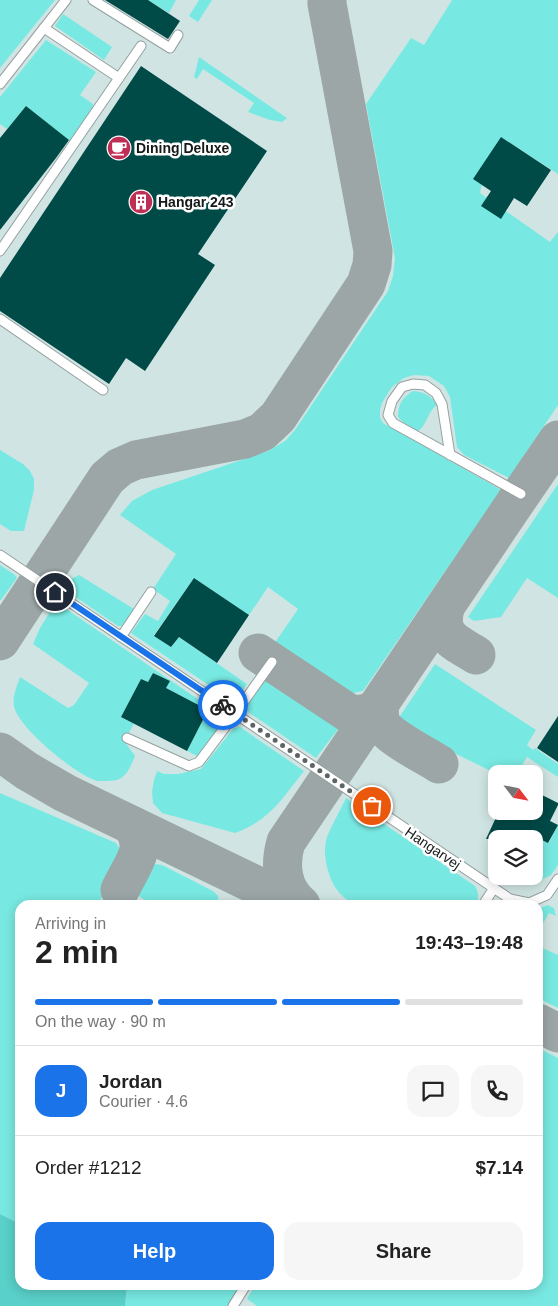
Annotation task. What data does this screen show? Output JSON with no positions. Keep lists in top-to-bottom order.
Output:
{
  "streets": {
    "lane": ["Hangarvej"]
  },
  "places": {
    "cafe": ["Dining Deluxe"],
    "building": ["Hangar 243"]
  },
  "north": "bottom right",
  "page": {
    "heading": ["2 min", "Arriving in", "19:43–19:48"],
    "panel": [
      "Jordan",
      "Courier · 4.6",
      "Order #1212",
      "$7.14"
    ],
    "bar": "On the way · 90 m",
    "round": "J",
    "buttons": ["Help", "Share"]
  }
}
